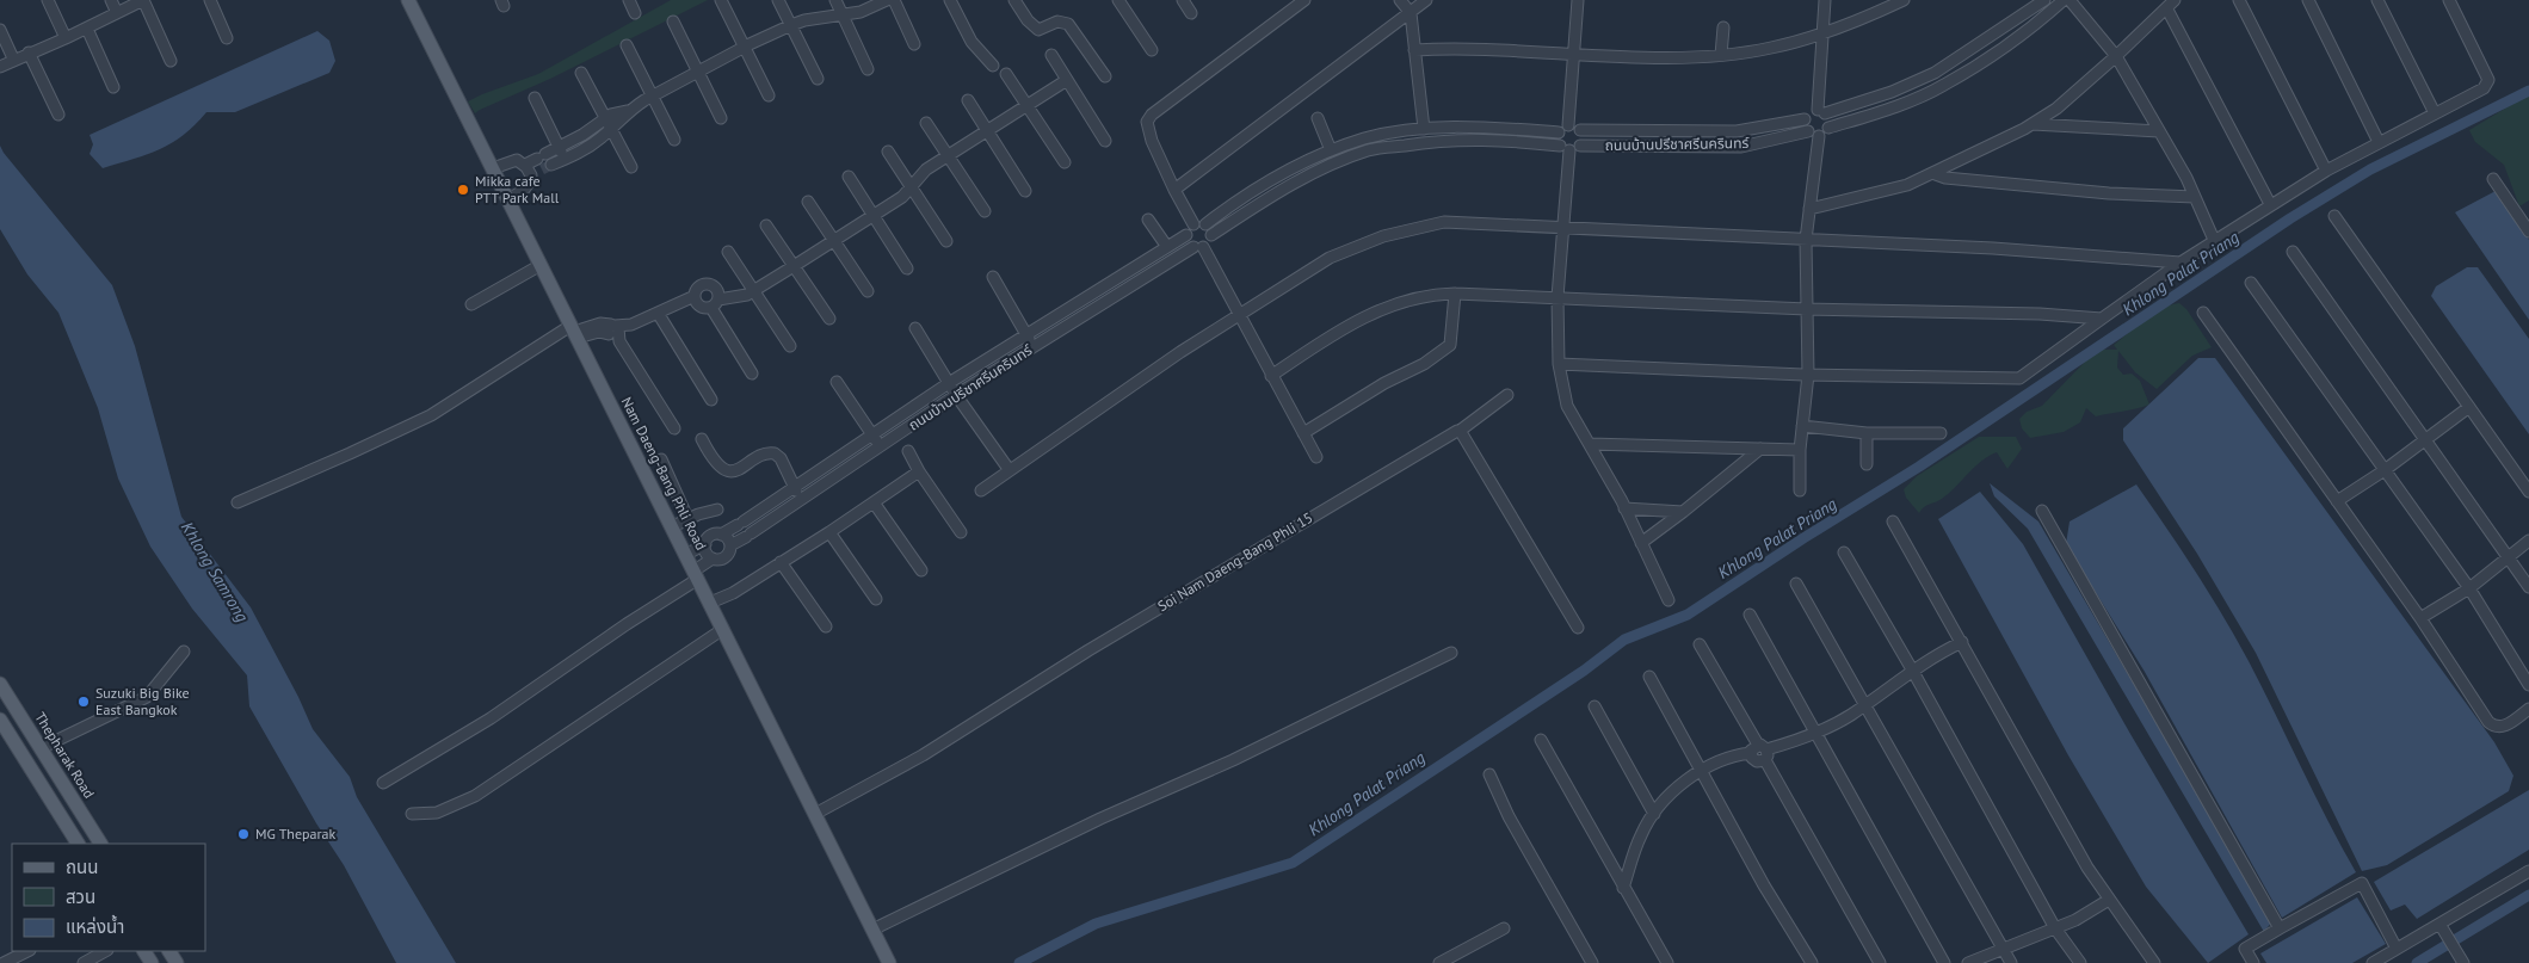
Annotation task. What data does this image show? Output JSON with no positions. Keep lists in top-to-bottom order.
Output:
{
  "streets": {
    "main road": ["Nam Daeng-Bang Phli Road", "Thepharak Road"],
    "street": ["ถนนบ้านปรีชาศรีนครินทร์", "Soi Nam Daeng-Bang Phli 15"]
  },
  "crossings": [
    ["Nam Daeng-Bang Phli Road", "Soi Nam Daeng-Bang Phli 15"]
  ],
  "water": ["Khlong Palat Priang", "Khlong Samrong"],
  "places": ["Mikka cafe PTT Park Mall", "Suzuki Big Bike East Bangkok", "MG Theparak"],
  "legend": ["ถนน", "สวน", "แหล่งน้ำ"]
}
